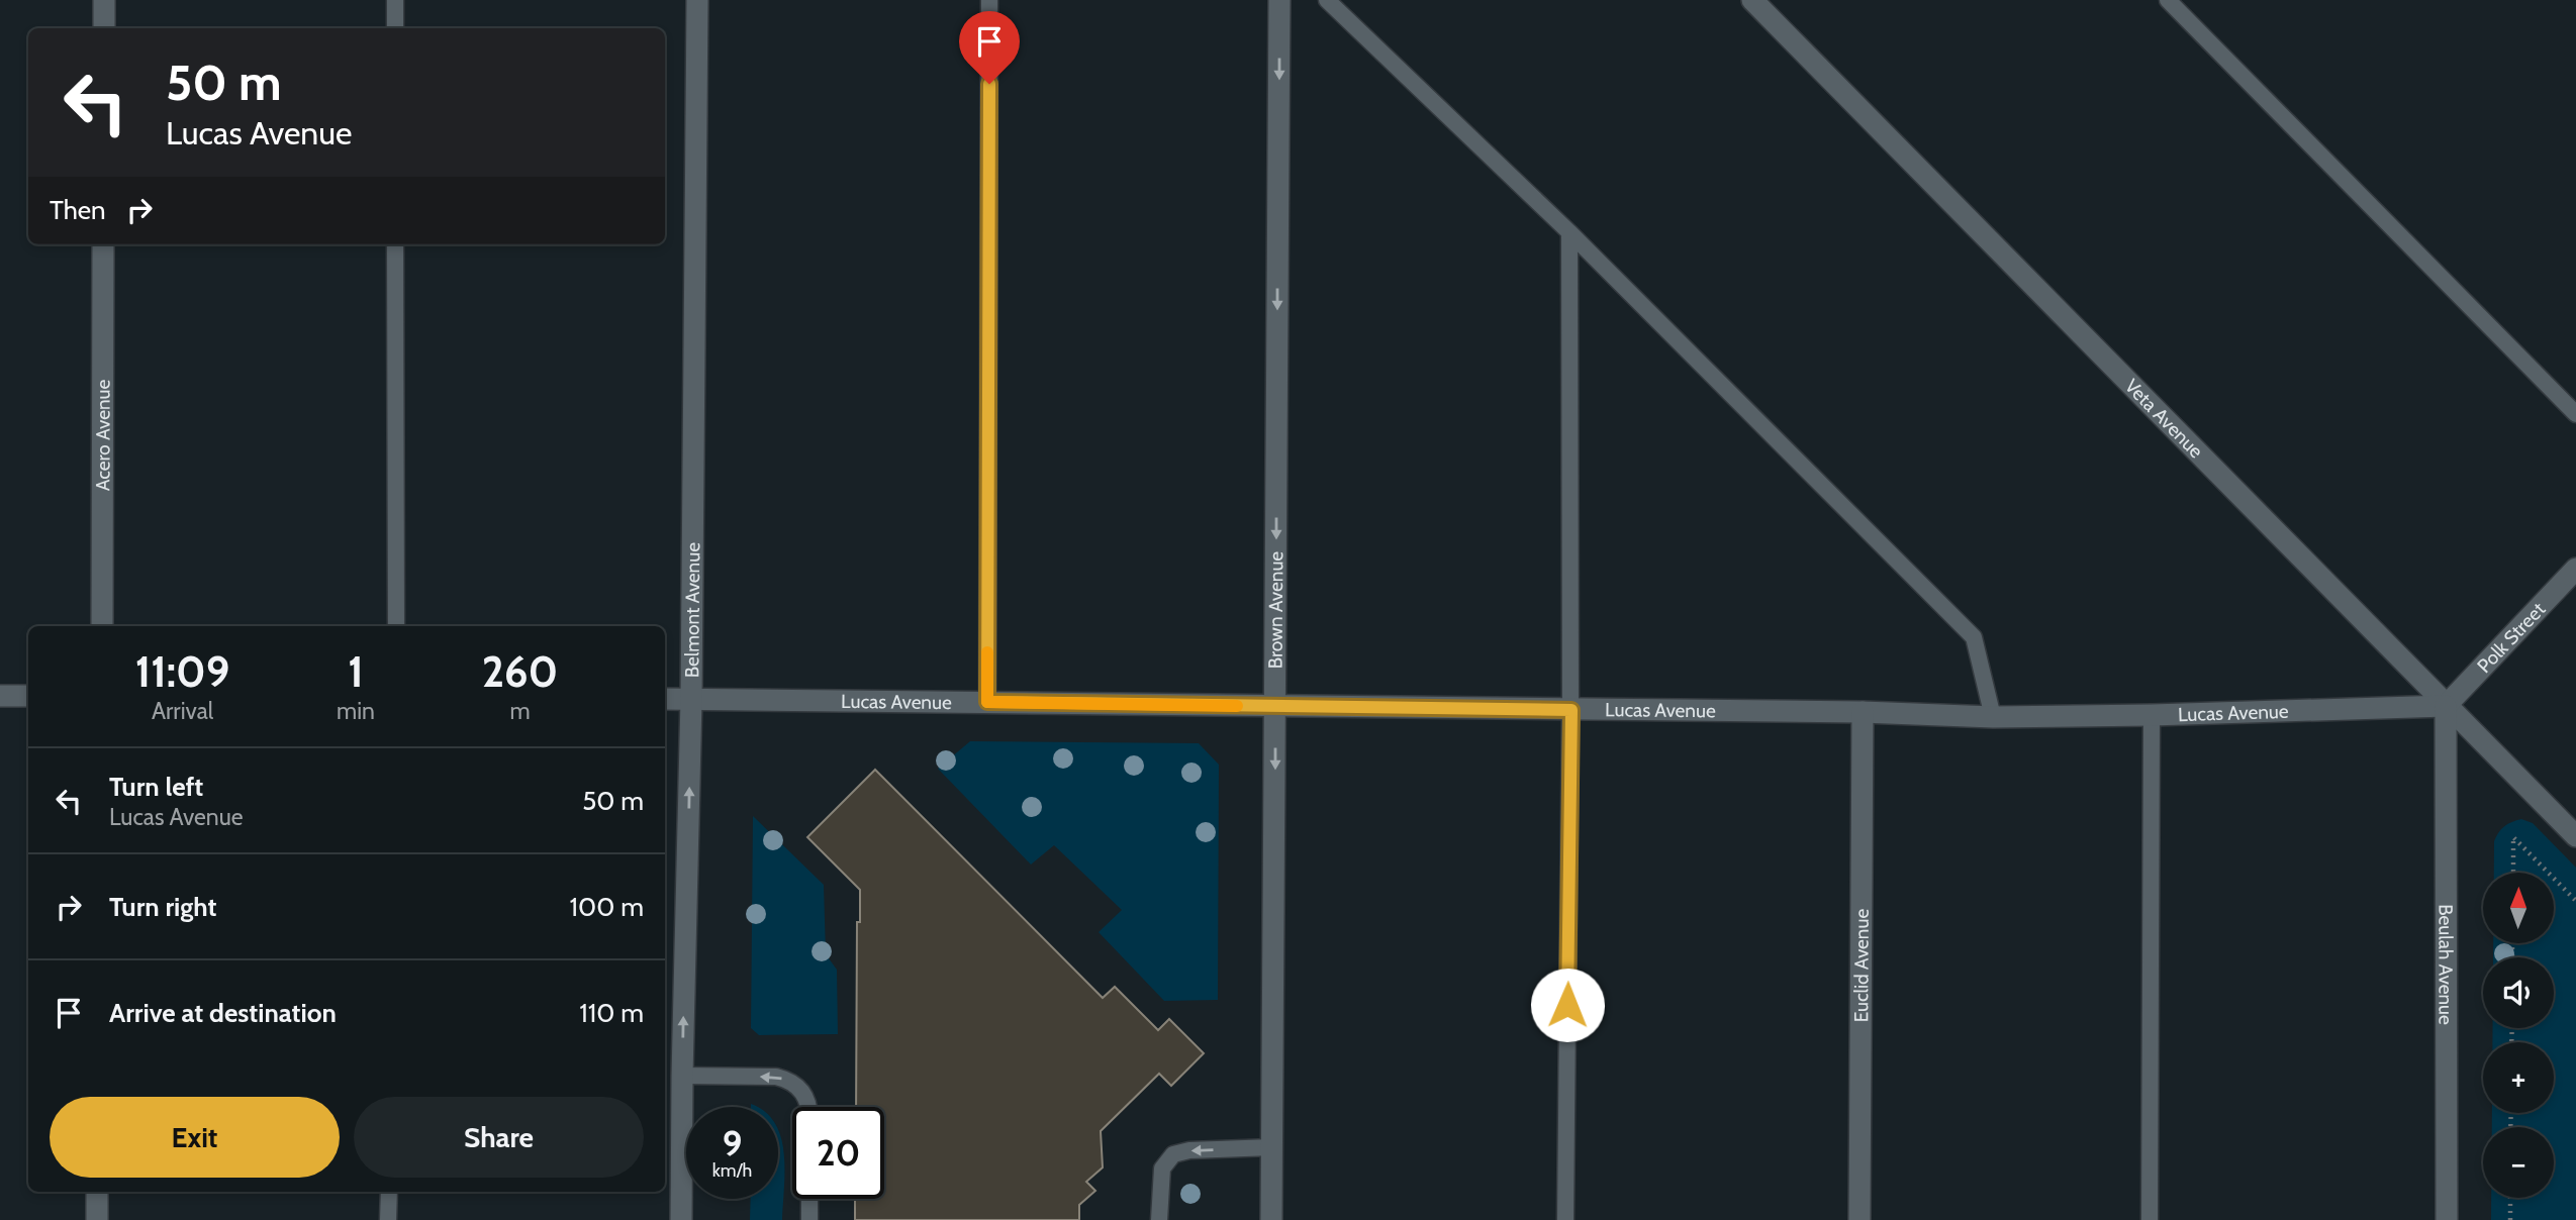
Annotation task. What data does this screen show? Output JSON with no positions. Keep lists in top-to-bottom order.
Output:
{
  "streets": {
    "street": [
      "Veta Avenue",
      "Acero Avenue",
      "Belmont Avenue",
      "Brown Avenue",
      "Polk Street",
      "Lucas Avenue",
      "Beulah Avenue",
      "Euclid Avenue"
    ]
  },
  "crossings": [
    ["Veta Avenue", "Polk Street"],
    ["Veta Avenue", "Lucas Avenue"],
    ["Veta Avenue", "Beulah Avenue"],
    ["Belmont Avenue", "Lucas Avenue"],
    ["Brown Avenue", "Lucas Avenue"],
    ["Polk Street", "Lucas Avenue"],
    ["Polk Street", "Beulah Avenue"],
    ["Lucas Avenue", "Beulah Avenue"],
    ["Lucas Avenue", "Euclid Avenue"]
  ],
  "one_way": ["Brown Avenue"],
  "north": "top",
  "page": {
    "turn": ["50 m", "Lucas Avenue"],
    "then": "Then",
    "eta": [
      "11:09",
      "Arrival",
      "1",
      "min",
      "260",
      "m"
    ],
    "list": [
      {
        "name": "Turn left",
        "note": "Lucas Avenue",
        "value": "50 m"
      },
      {
        "name": "Turn right",
        "value": "100 m"
      },
      {
        "name": "Arrive at destination",
        "value": "110 m"
      }
    ],
    "map_buttons": ["+", "−"],
    "buttons": ["Exit", "Share"],
    "speed": "9 km/h",
    "limit": "20"
  }
}
